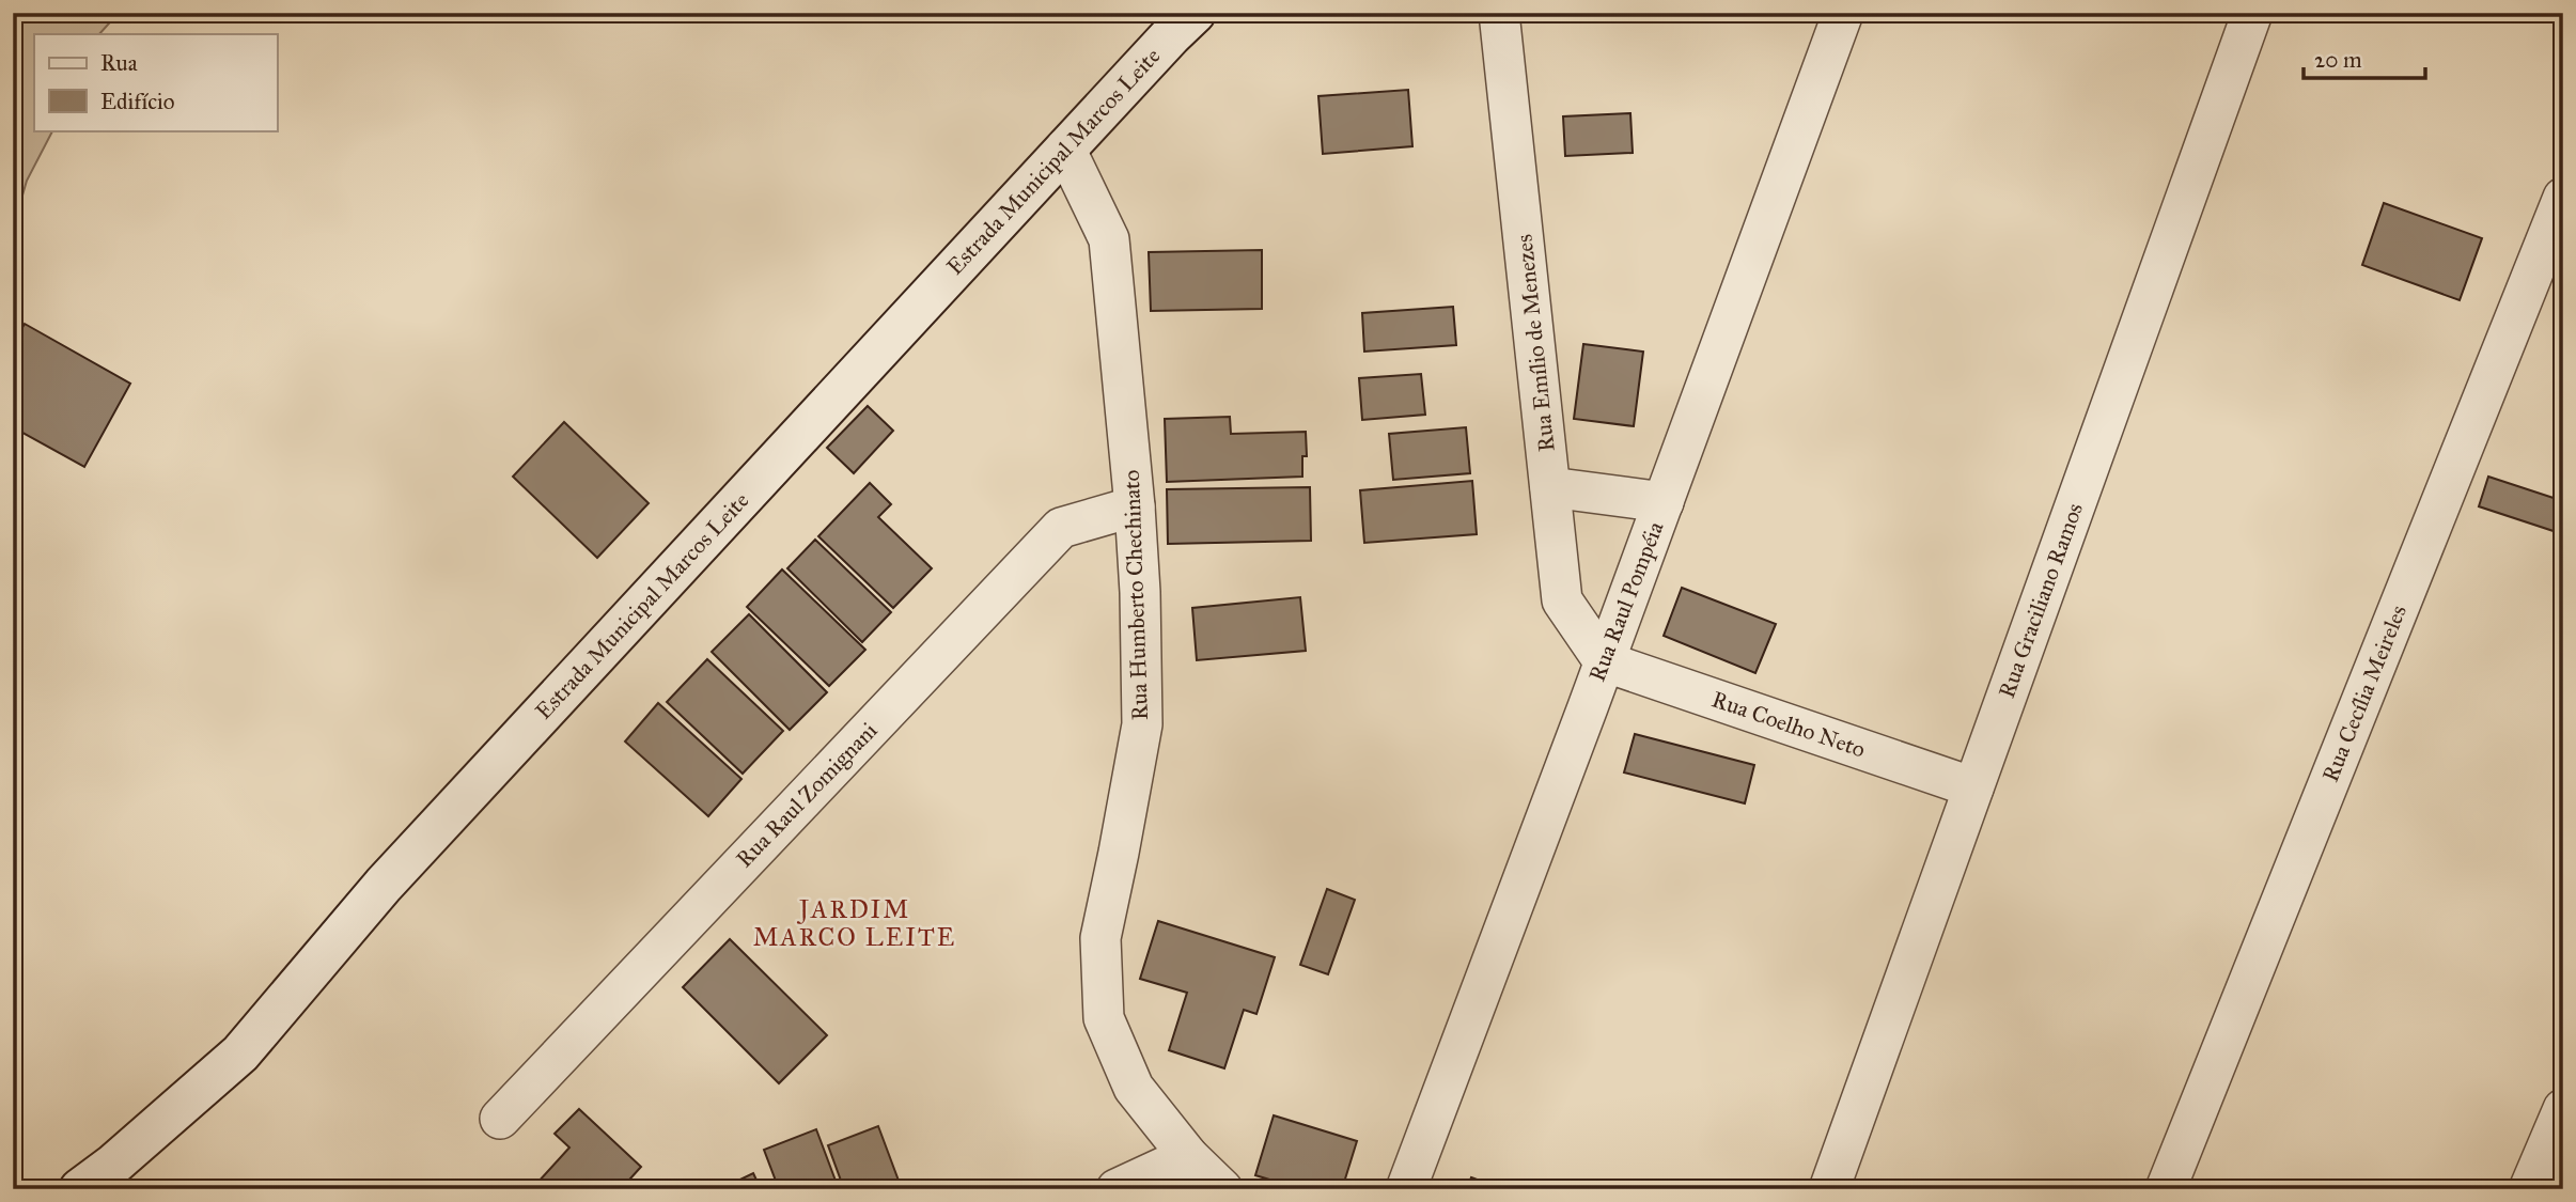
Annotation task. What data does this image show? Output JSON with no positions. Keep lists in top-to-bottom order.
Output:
{
  "streets": {
    "street": [
      "Estrada Municipal Marcos Leite",
      "Rua Emílio de Menezes",
      "Rua Humberto Chechinato",
      "Rua Graciliano Ramos",
      "Rua Raul Pompéia",
      "Rua Cecília Meireles",
      "Rua Coelho Neto",
      "Rua Raul Zomignani"
    ]
  },
  "crossings": [
    ["Estrada Municipal Marcos Leite", "Rua Humberto Chechinato"],
    ["Rua Emílio de Menezes", "Rua Raul Pompéia"],
    ["Rua Emílio de Menezes", "Rua Coelho Neto"],
    ["Rua Humberto Chechinato", "Rua Raul Zomignani"],
    ["Rua Graciliano Ramos", "Rua Coelho Neto"],
    ["Rua Raul Pompéia", "Rua Coelho Neto"]
  ],
  "districts": ["JARDIM MARCO LEITE"],
  "legend": ["Rua", "Edifício"],
  "scale_bar": "20 m"
}
